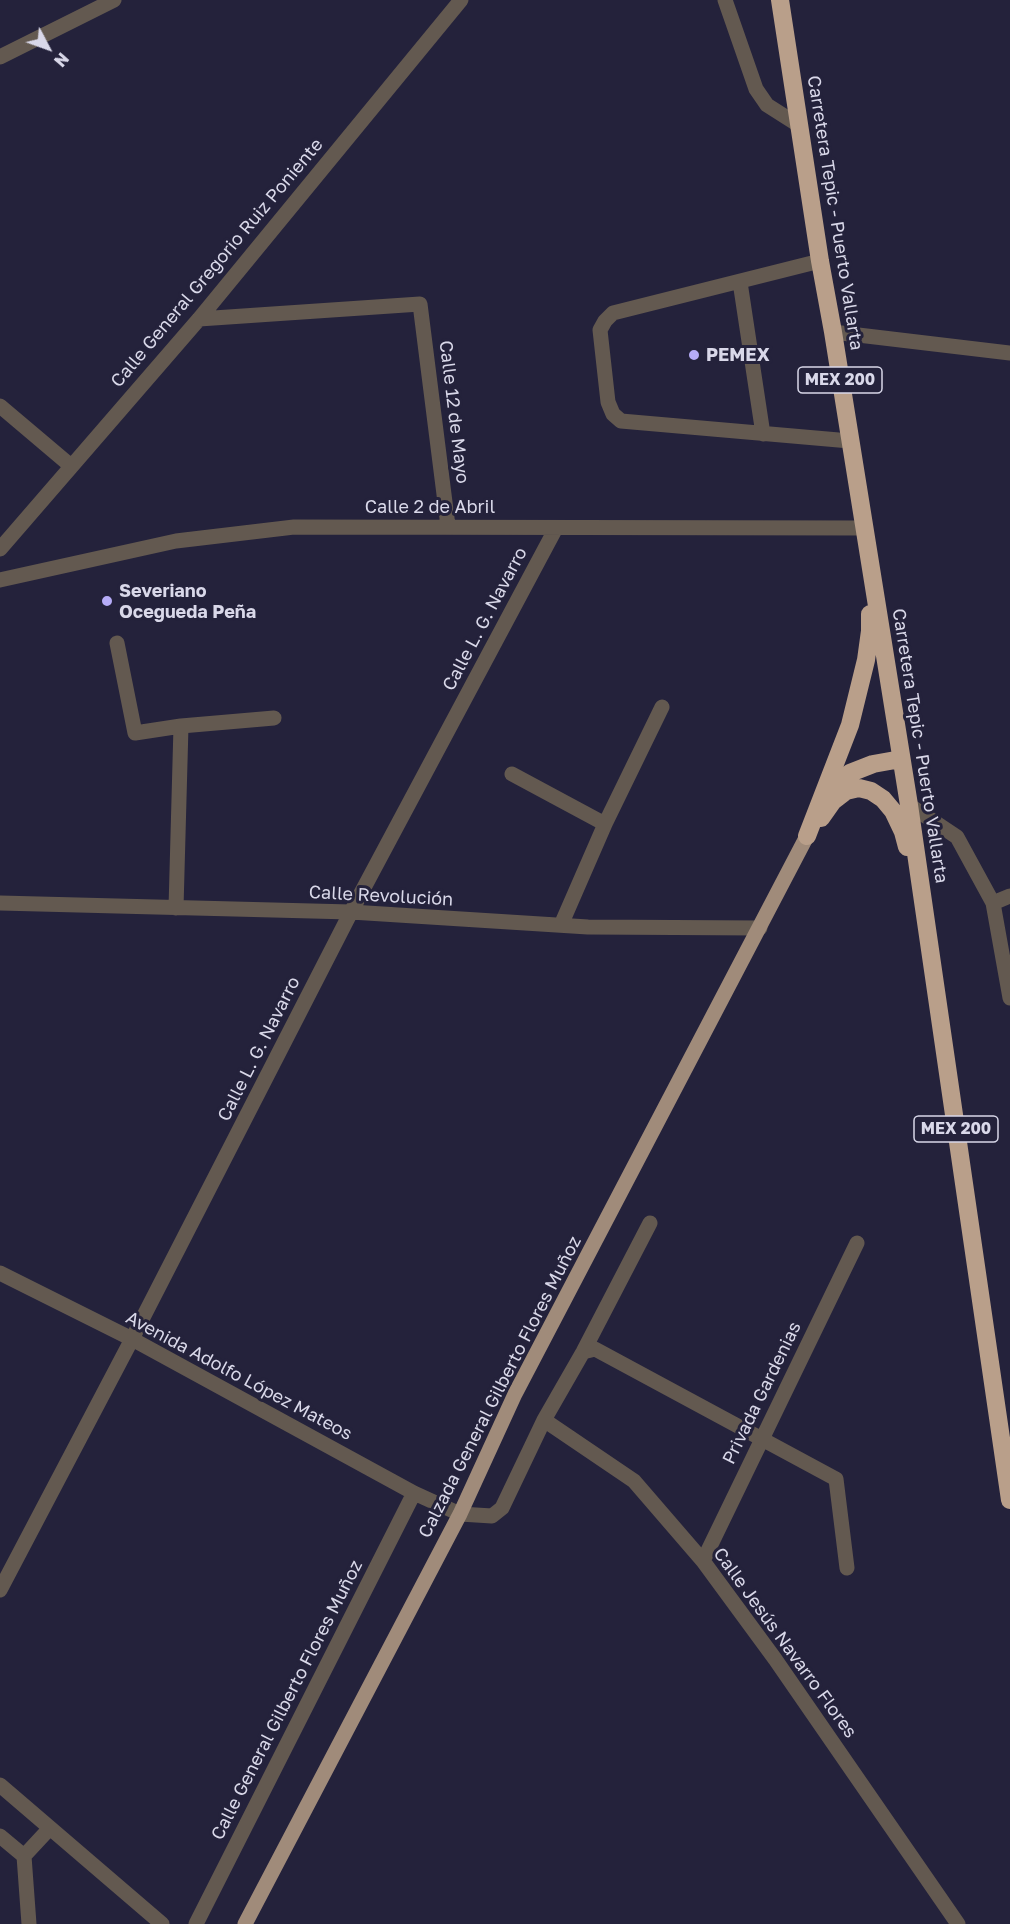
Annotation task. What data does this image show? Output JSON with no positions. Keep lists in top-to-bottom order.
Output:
{
  "streets": {
    "highway": ["Carretera Tepic - Puerto Vallarta", "MEX 200"],
    "main road": ["Calzada General Gilberto Flores Muñoz"],
    "street": [
      "Calle General Gregorio Ruiz Poniente",
      "Calle 12 de Mayo",
      "Calle 2 de Abril",
      "Calle L. G. Navarro",
      "Calle Revolución",
      "Avenida Adolfo López Mateos",
      "Privada Gardenias",
      "Calle Jesús Navarro Flores",
      "Calle General Gilberto Flores Muñoz"
    ]
  },
  "crossings": [
    ["Carretera Tepic - Puerto Vallarta", "Calle 2 de Abril"],
    ["Calle General Gregorio Ruiz Poniente", "Calle 12 de Mayo"],
    ["Calle 12 de Mayo", "Calle 2 de Abril"],
    ["Calle 2 de Abril", "Calle L. G. Navarro"],
    ["Calle L. G. Navarro", "Calle Revolución"],
    ["Calle L. G. Navarro", "Avenida Adolfo López Mateos"],
    ["Calle Revolución", "Calzada General Gilberto Flores Muñoz"],
    ["Avenida Adolfo López Mateos", "Calzada General Gilberto Flores Muñoz"],
    ["Avenida Adolfo López Mateos", "Calle General Gilberto Flores Muñoz"],
    ["Privada Gardenias", "Calle Jesús Navarro Flores"]
  ],
  "places": ["PEMEX", "Severiano Ocegueda Peña"],
  "north": "bottom right"
}
